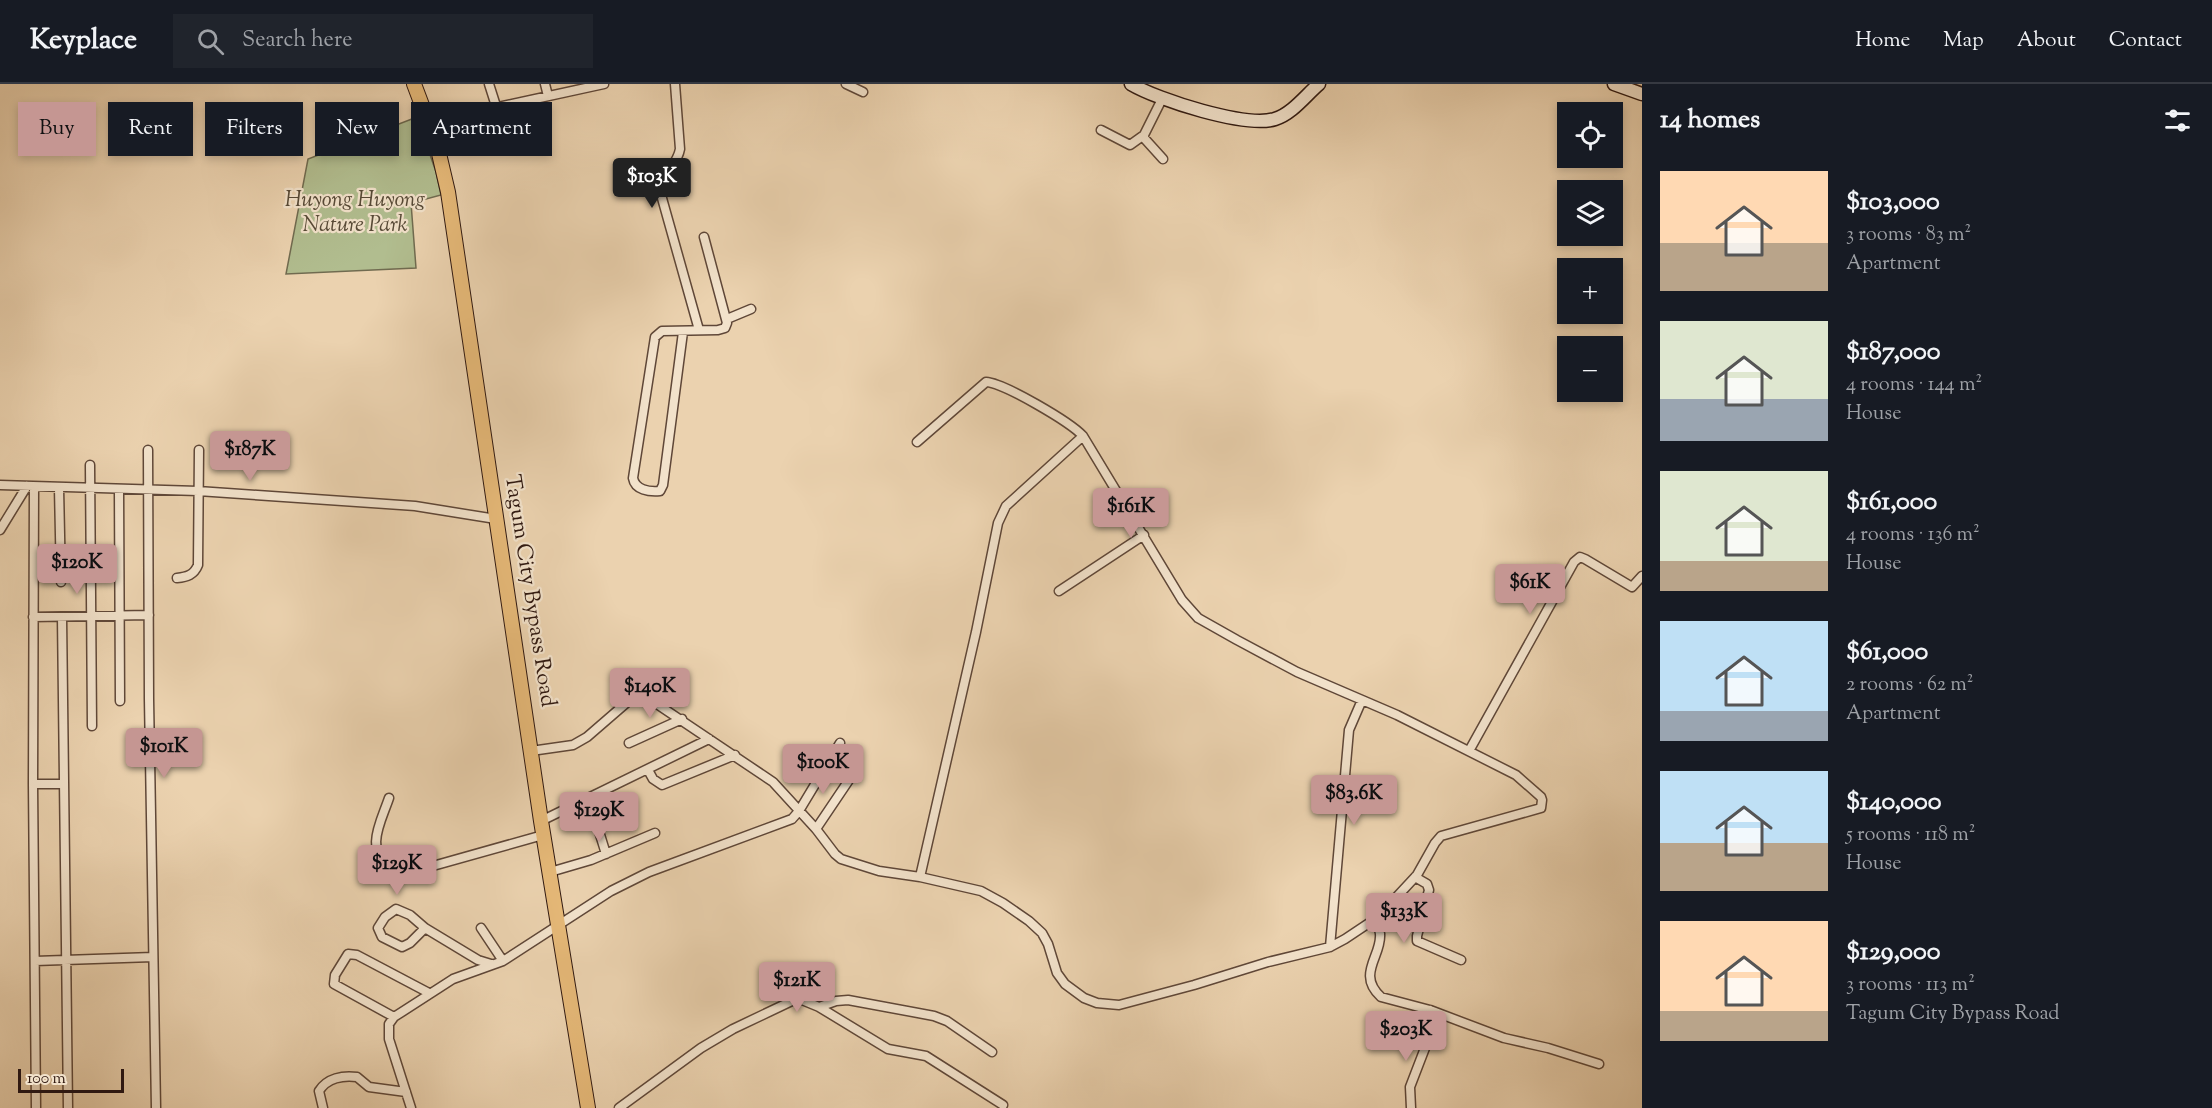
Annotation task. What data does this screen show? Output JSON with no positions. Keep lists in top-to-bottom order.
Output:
{
  "streets": {
    "main road": ["Tagum City Bypass Road"]
  },
  "parks": ["Huyong Huyong Nature Park"],
  "scale_bar": "100 m",
  "page": {
    "header": "Keyplace",
    "search": "Search here",
    "nav": [
      "Home",
      "Map",
      "About",
      "Contact"
    ],
    "heading": "14 homes",
    "map_buttons": ["+", "−"],
    "chip": [
      "Buy",
      "Rent",
      "Filters",
      "New",
      "Apartment"
    ],
    "list": [
      {
        "name": "$103,000",
        "note": "3 rooms · 83 m² · Apartment"
      },
      {
        "name": "$187,000",
        "note": "4 rooms · 144 m² · House"
      },
      {
        "name": "$161,000",
        "note": "4 rooms · 136 m² · House"
      },
      {
        "name": "$61,000",
        "note": "2 rooms · 62 m² · Apartment"
      },
      {
        "name": "$140,000",
        "note": "5 rooms · 118 m² · House"
      },
      {
        "name": "$129,000",
        "note": "3 rooms · 113 m² · Tagum City Bypass Road"
      }
    ],
    "price": [
      "$103K",
      "$187K",
      "$161K",
      "$120K",
      "$61K",
      "$140K",
      "$101K",
      "$100K",
      "$83.6K",
      "$129K",
      "$129K",
      "$133K",
      "$121K",
      "$203K"
    ],
    "scale": "100 m"
  }
}
